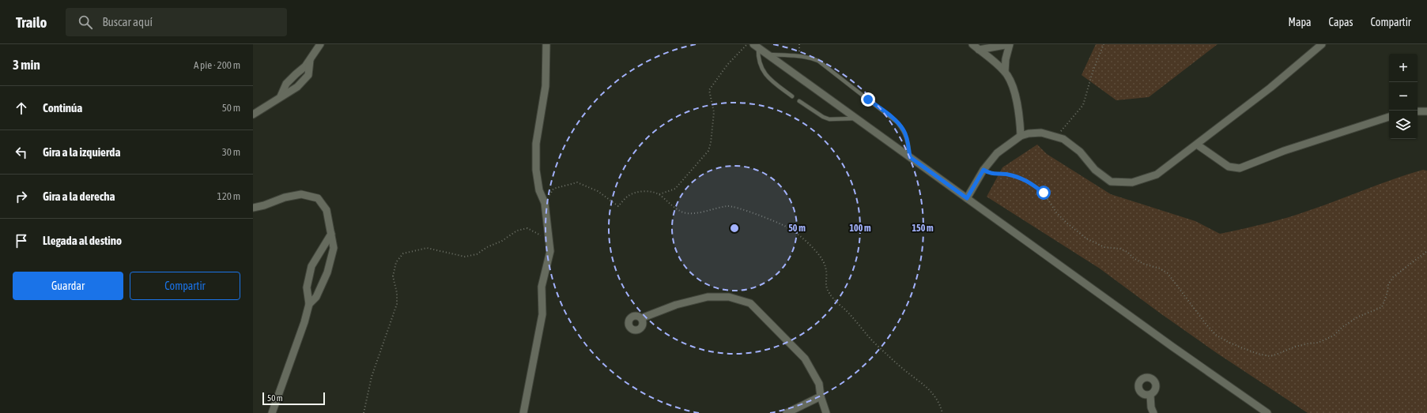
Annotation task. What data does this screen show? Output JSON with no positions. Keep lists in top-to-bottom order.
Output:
{
  "scale_bar": "50 m",
  "page": {
    "header": "Trailo",
    "search": "Buscar aquí",
    "nav": ["Mapa", "Capas", "Compartir"],
    "heading": ["3 min", "A pie · 200 m"],
    "map_buttons": ["+", "−"],
    "list": [
      ["Continúa", "50 m"],
      ["Gira a la izquierda", "30 m"],
      ["Gira a la derecha", "120 m"],
      "Llegada al destino"
    ],
    "buttons": ["Guardar", "Compartir"],
    "scale": "50 m"
  },
  "rings": ["50 m", "100 m", "150 m"]
}
